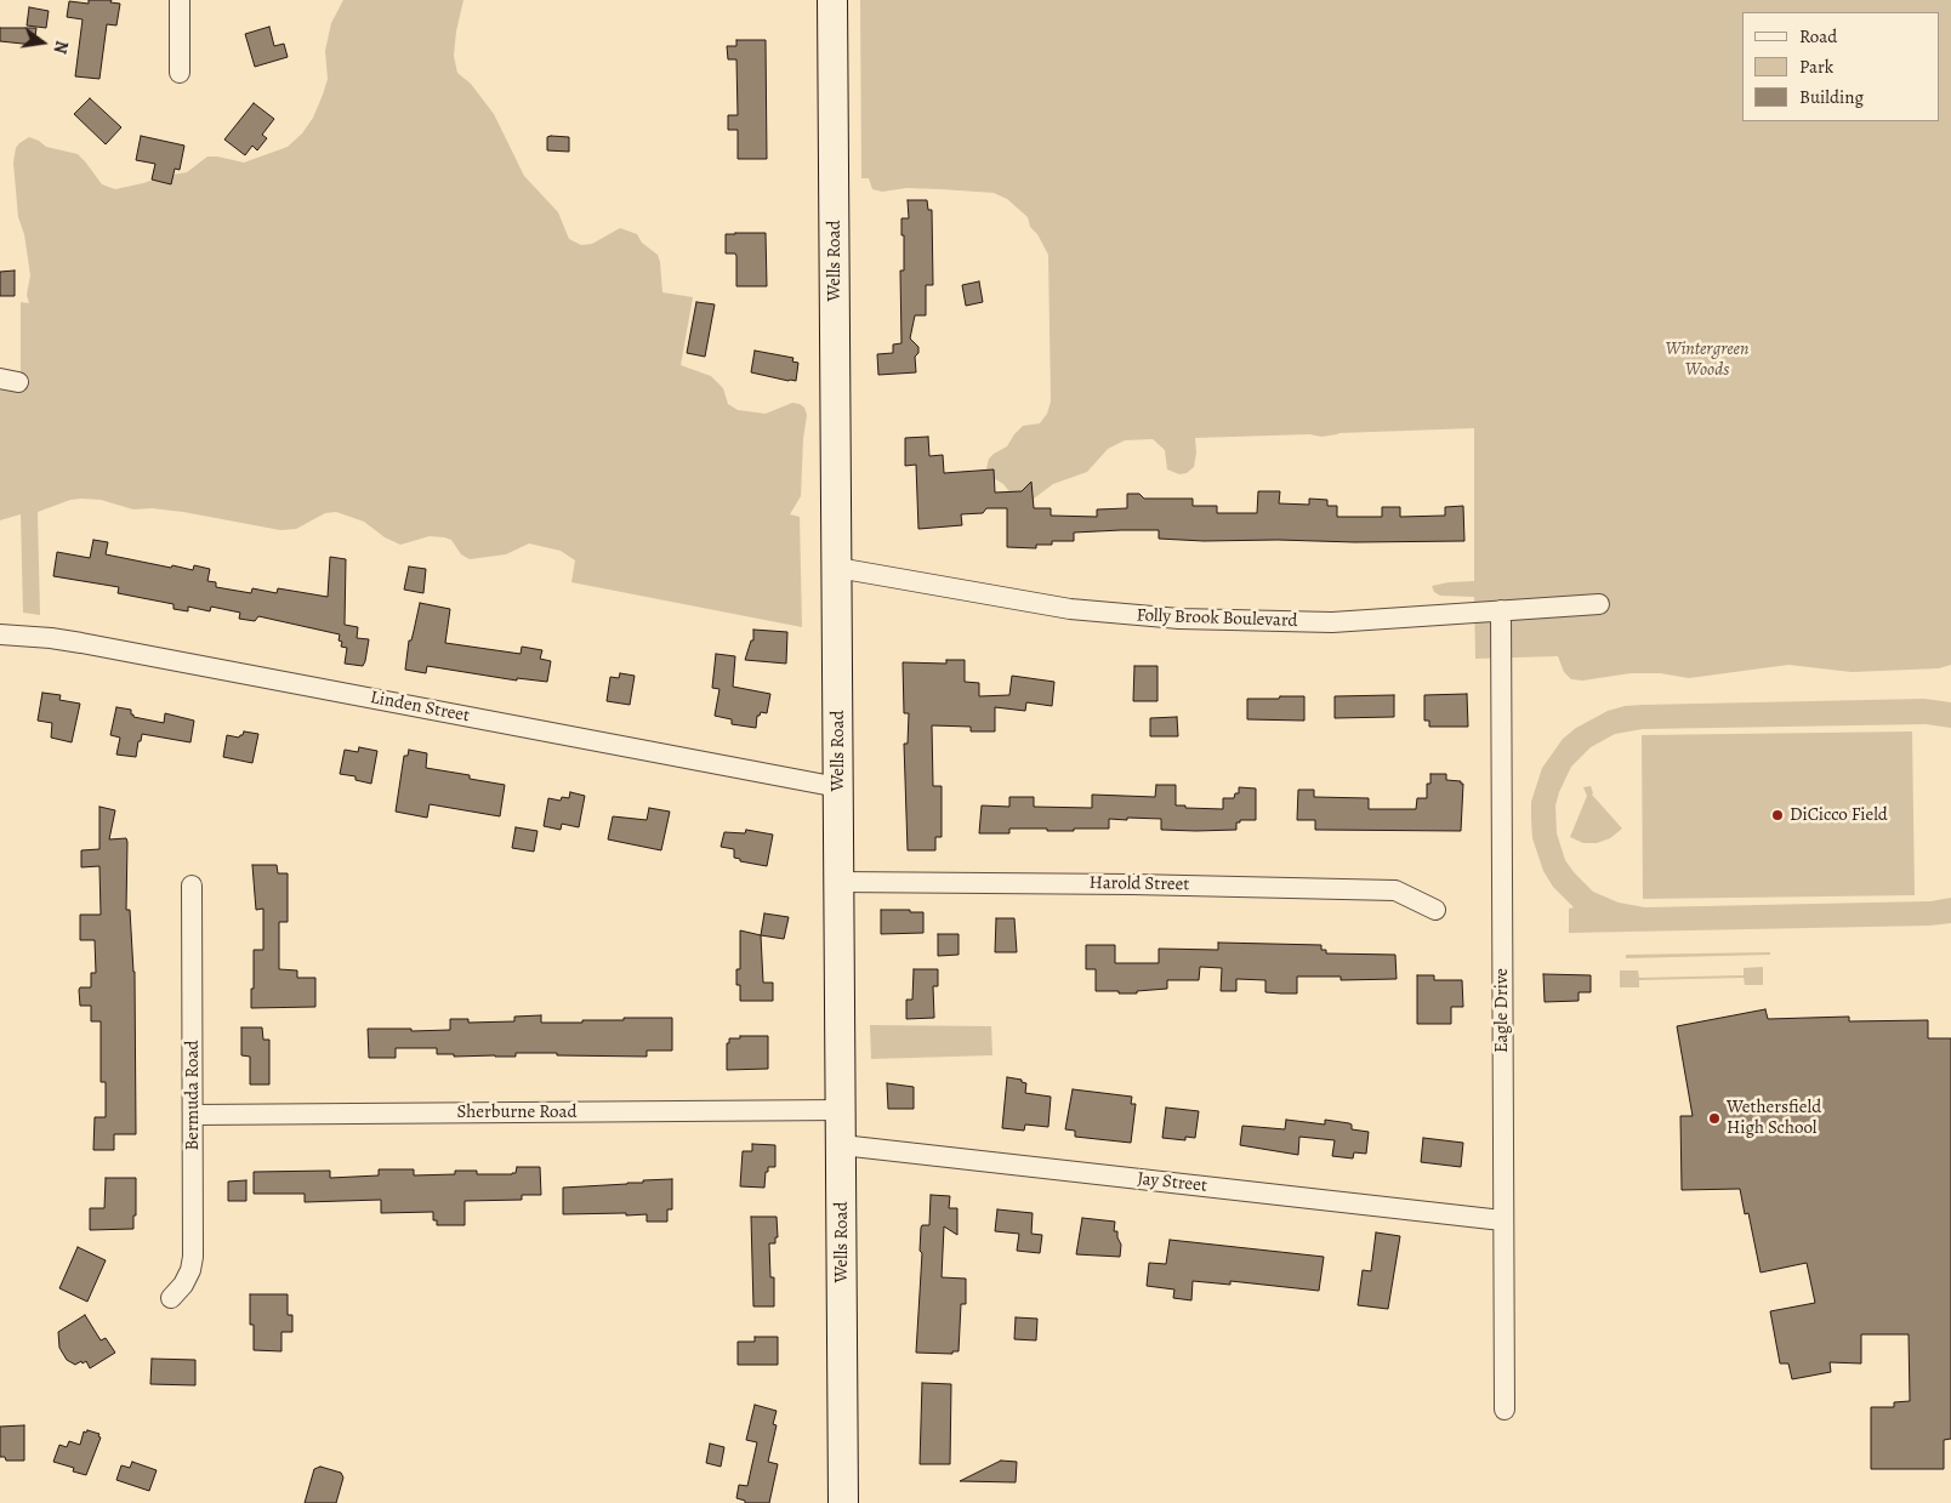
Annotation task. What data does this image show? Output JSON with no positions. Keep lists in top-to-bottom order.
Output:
{
  "streets": {
    "main road": ["Wells Road"],
    "street": [
      "Folly Brook Boulevard",
      "Linden Street",
      "Harold Street",
      "Eagle Drive",
      "Bermuda Road",
      "Sherburne Road",
      "Jay Street"
    ]
  },
  "crossings": [
    ["Wells Road", "Folly Brook Boulevard"],
    ["Wells Road", "Linden Street"],
    ["Wells Road", "Harold Street"],
    ["Wells Road", "Sherburne Road"],
    ["Wells Road", "Jay Street"],
    ["Folly Brook Boulevard", "Eagle Drive"],
    ["Eagle Drive", "Jay Street"],
    ["Bermuda Road", "Sherburne Road"]
  ],
  "parks": ["Wintergreen Woods"],
  "places": ["DiCicco Field", "Wethersfield High School"],
  "legend": ["Road", "Park", "Building"],
  "north": "right"
}
